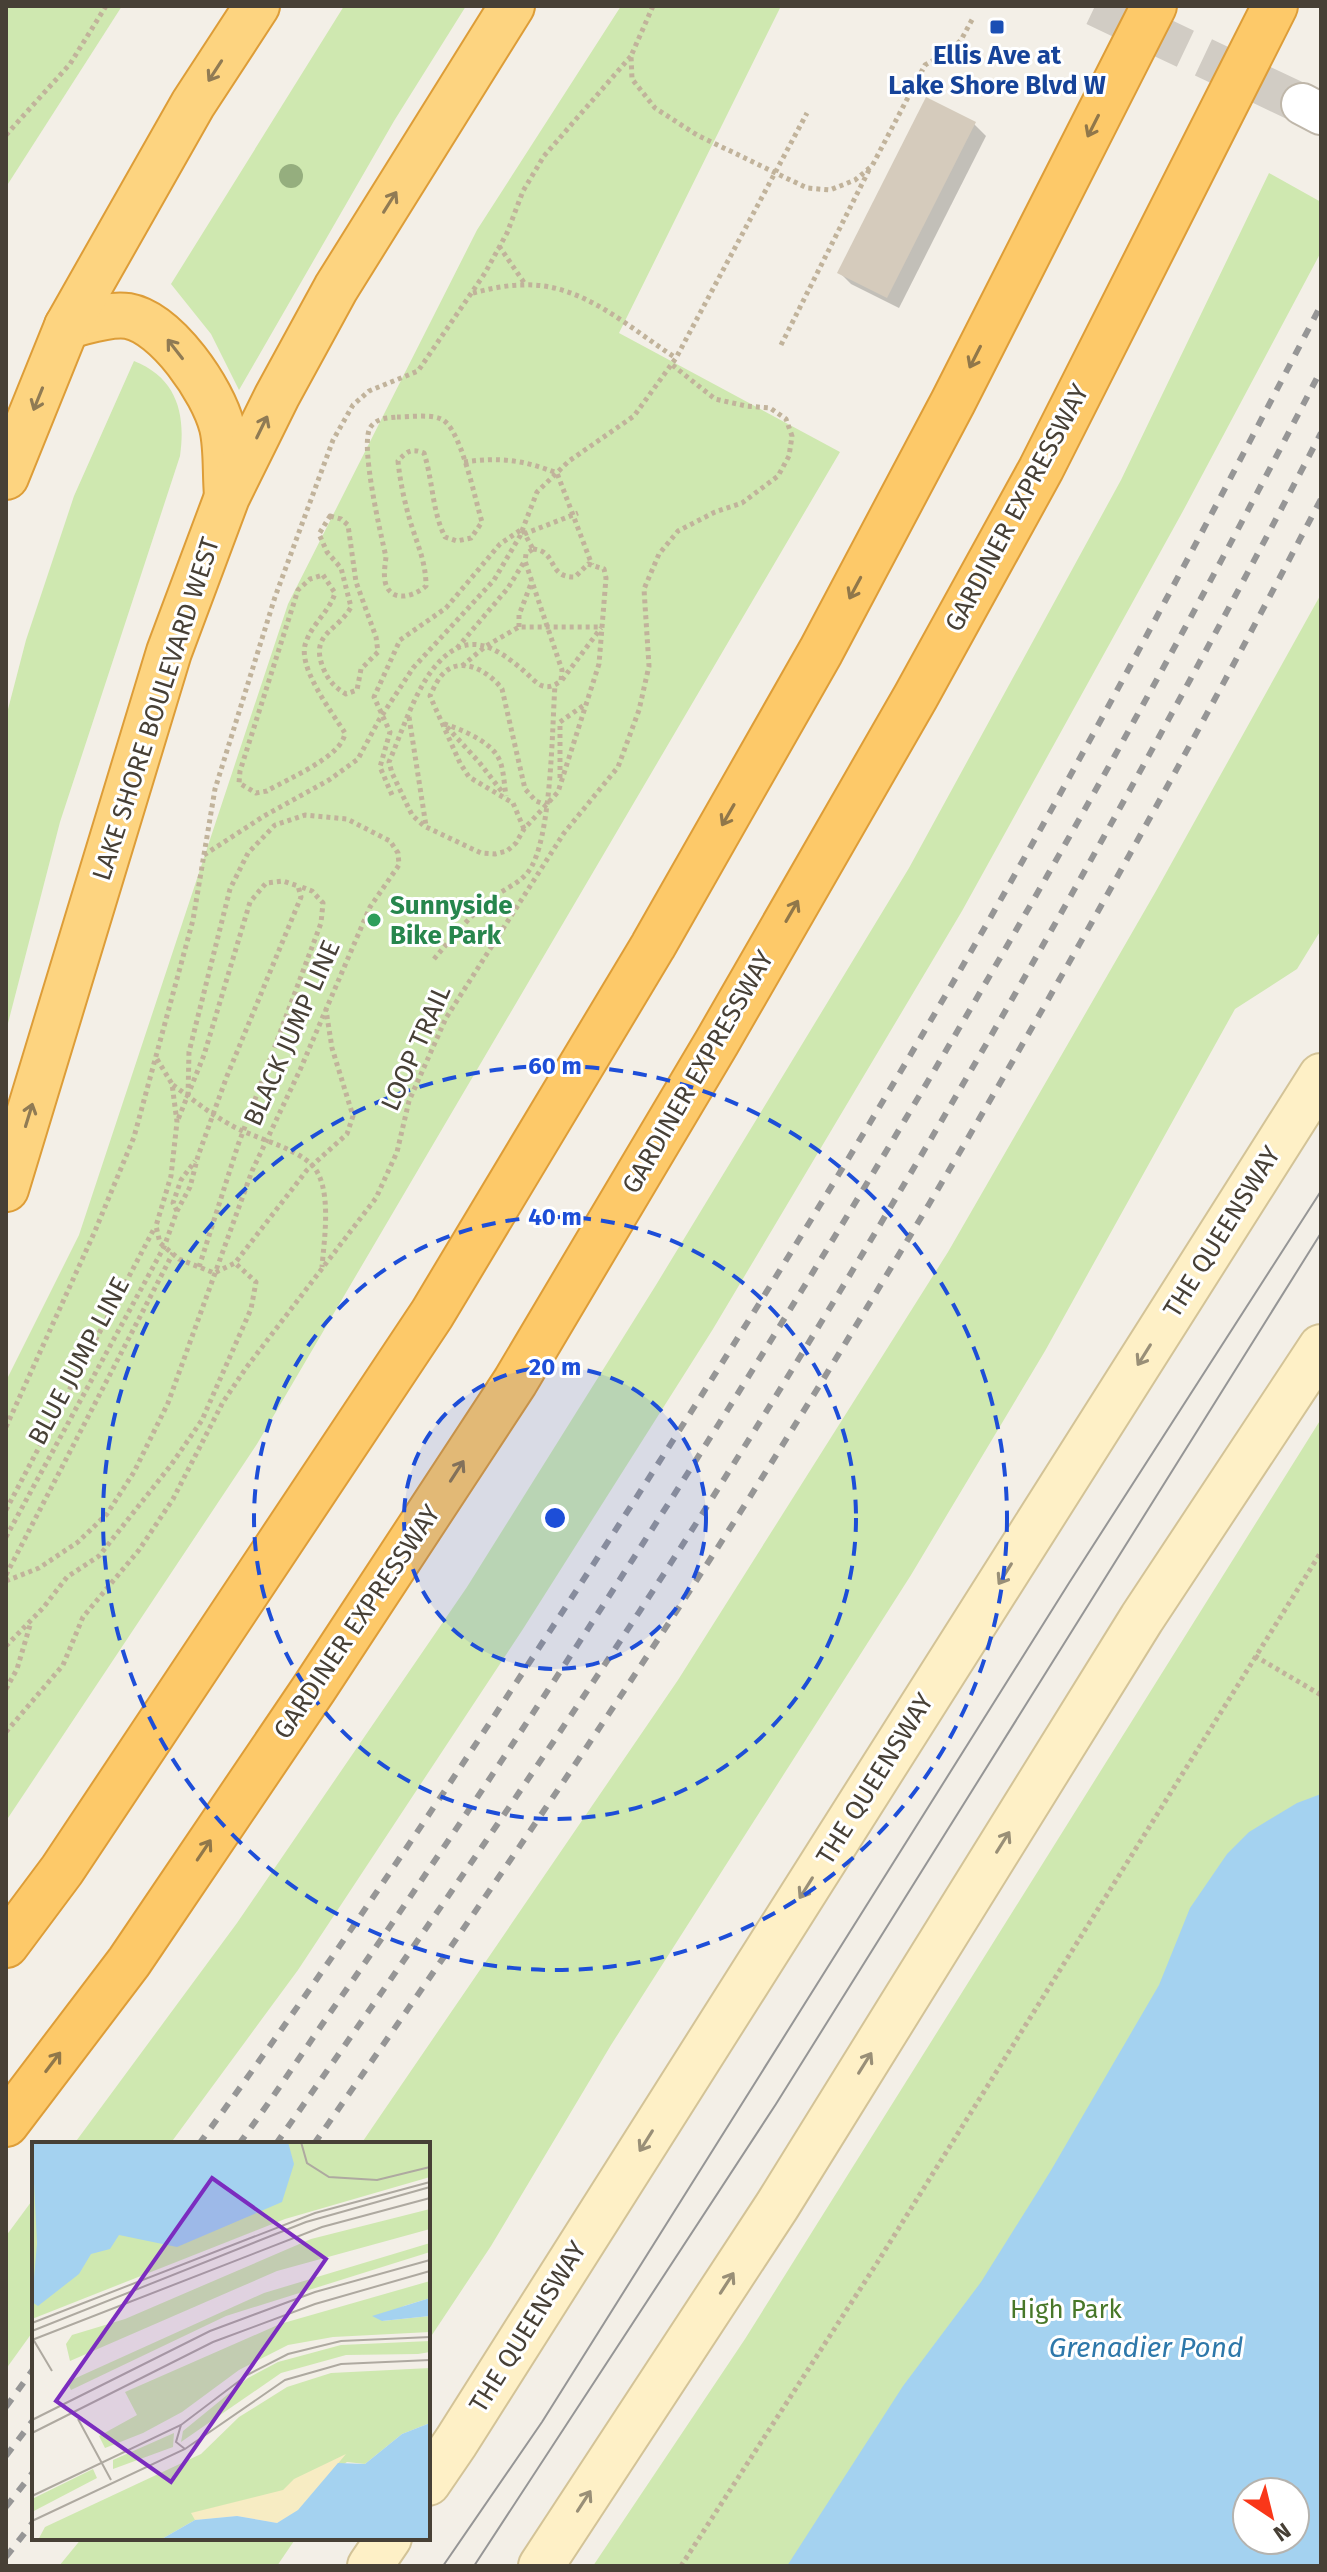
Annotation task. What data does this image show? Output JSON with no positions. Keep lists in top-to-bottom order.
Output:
{
  "streets": {
    "highway": ["GARDINER EXPRESSWAY", "LAKE SHORE BOULEVARD WEST"],
    "main road": ["THE QUEENSWAY"],
    "path": ["BLACK JUMP LINE", "LOOP TRAIL", "BLUE JUMP LINE"]
  },
  "water": ["Grenadier Pond"],
  "parks": ["High Park"],
  "places": {
    "transit": ["Ellis Ave at Lake Shore Blvd W"],
    "other": ["Sunnyside Bike Park"]
  },
  "north": "bottom right",
  "rings": ["60 m", "40 m", "20 m"]
}
